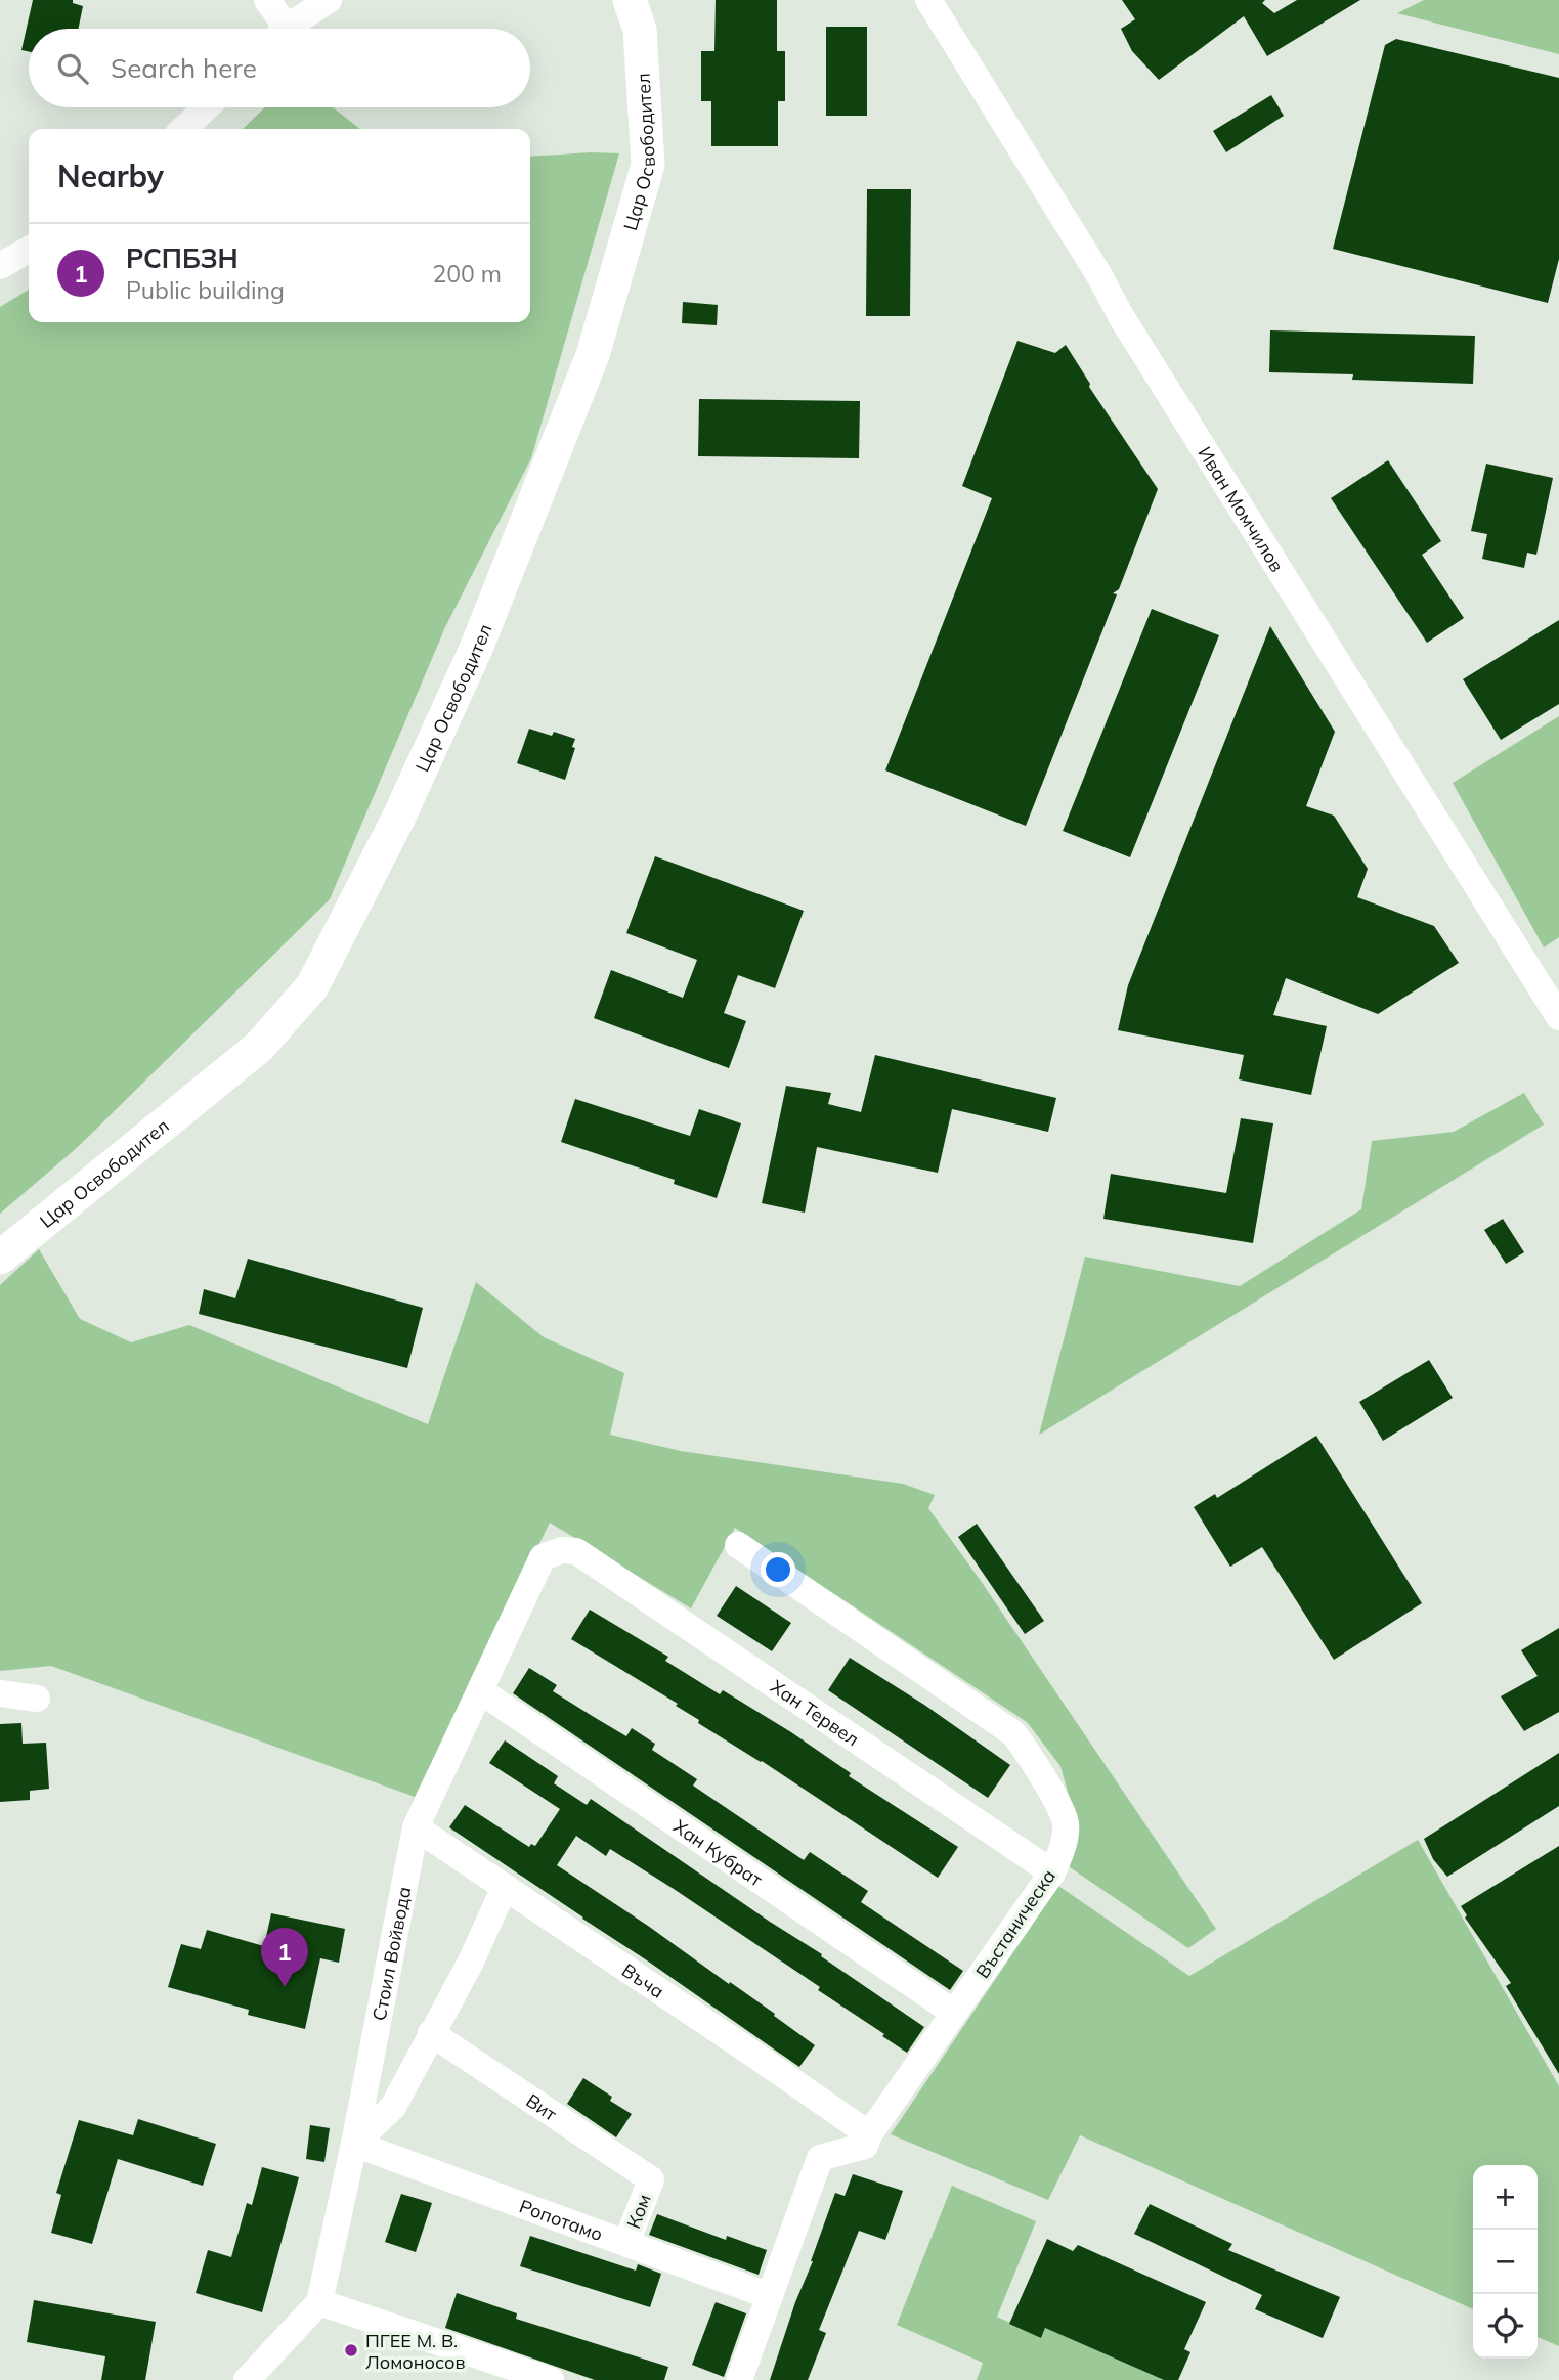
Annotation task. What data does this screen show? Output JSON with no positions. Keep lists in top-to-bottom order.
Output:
{
  "streets": {
    "main road": ["Цар Освободител"],
    "street": [
      "Иван Момчилов",
      "Хан Тервел",
      "Хан Кубрат",
      "Въстаническа",
      "Стоил Войвода",
      "Въча",
      "Вит",
      "Ком",
      "Ропотамо"
    ]
  },
  "crossings": [
    ["Хан Тервел", "Въстаническа"],
    ["Хан Тервел", "Стоил Войвода"],
    ["Хан Кубрат", "Въстаническа"],
    ["Хан Кубрат", "Стоил Войвода"],
    ["Въстаническа", "Въча"],
    ["Въстаническа", "Ропотамо"],
    ["Стоил Войвода", "Въча"],
    ["Стоил Войвода", "Ропотамо"],
    ["Вит", "Ком"],
    ["Ком", "Ропотамо"]
  ],
  "places": ["ПГЕЕ М. В. Ломоносов"],
  "page": {
    "search": "Search here",
    "heading": "Nearby",
    "list": [
      {
        "mark": "1",
        "name": "РСПБЗН",
        "note": "Public building",
        "value": "200 m"
      }
    ],
    "pins": "1",
    "map_buttons": ["+", "−"]
  }
}
